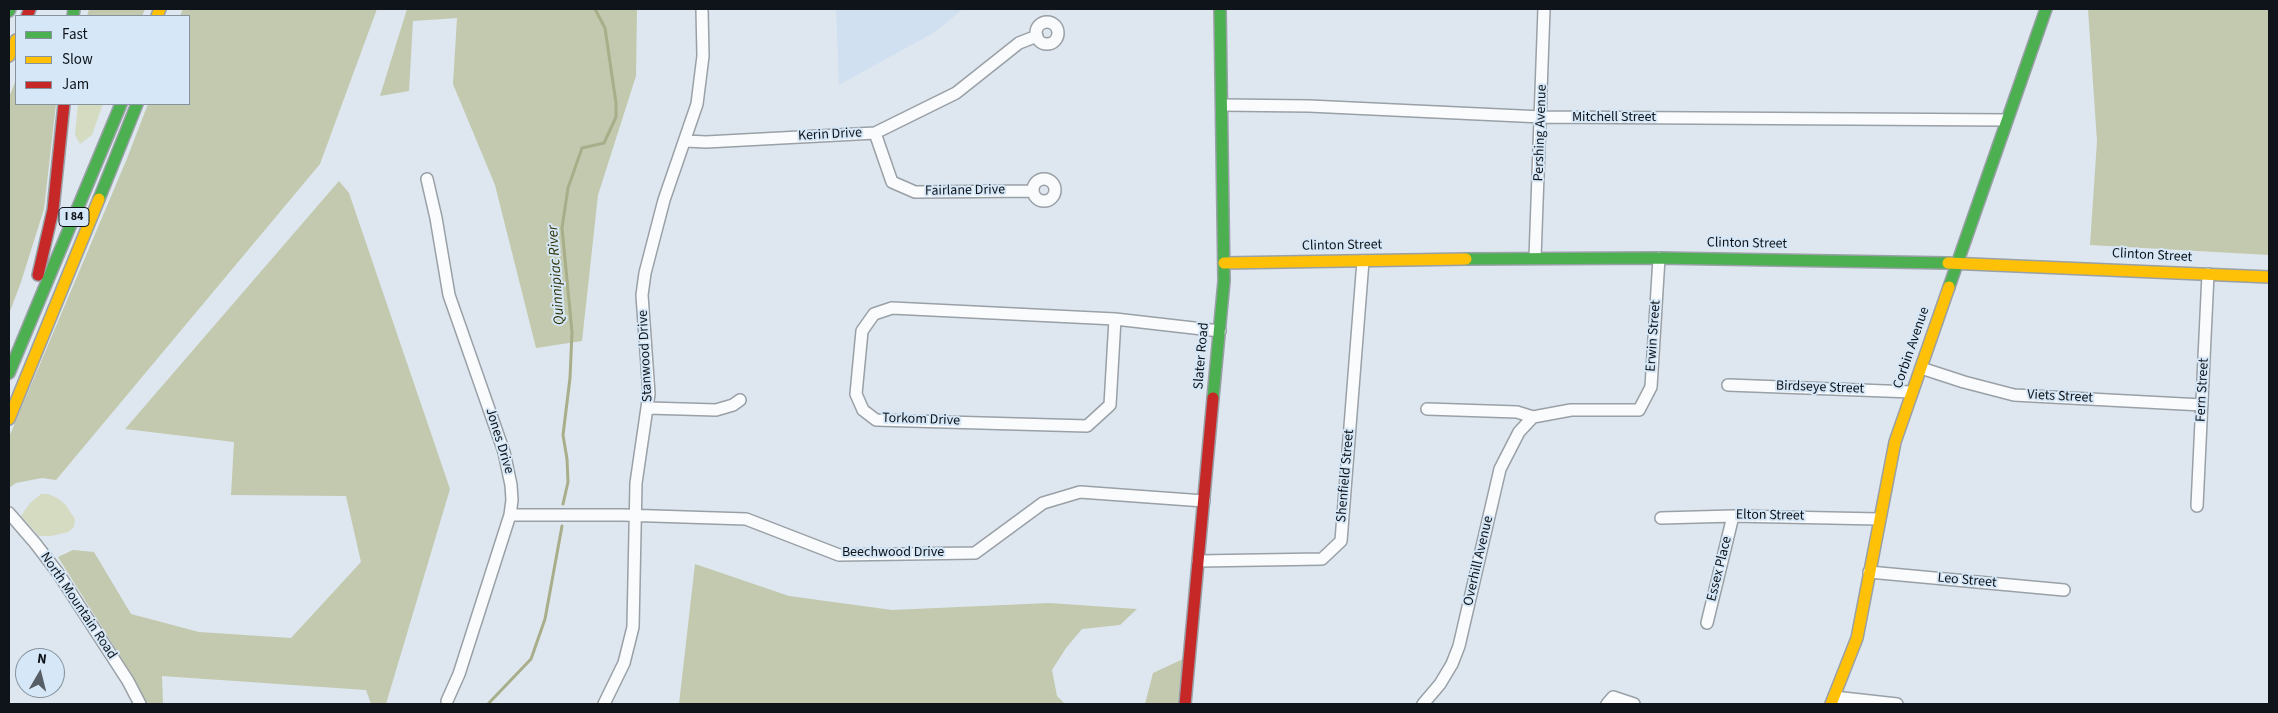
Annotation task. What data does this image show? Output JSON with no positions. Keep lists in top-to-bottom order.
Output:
{
  "streets": {
    "main road": [
      "I 84",
      "Clinton Street",
      "Corbin Avenue",
      "Slater Road"
    ],
    "street": [
      "Mitchell Street",
      "Pershing Avenue",
      "Kerin Drive",
      "Fairlane Drive",
      "Erwin Street",
      "Stanwood Drive",
      "Birdseye Street",
      "Fern Street",
      "Viets Street",
      "Torkom Drive",
      "Jones Drive",
      "Shenfield Street",
      "Elton Street",
      "Beechwood Drive",
      "Overhill Avenue",
      "Essex Place",
      "Leo Street",
      "North Mountain Road"
    ]
  },
  "crossings": [
    ["Mitchell Street", "Pershing Avenue"],
    ["Mitchell Street", "Corbin Avenue"],
    ["Mitchell Street", "Slater Road"],
    ["Pershing Avenue", "Clinton Street"],
    ["Kerin Drive", "Fairlane Drive"],
    ["Kerin Drive", "Stanwood Drive"],
    ["Clinton Street", "Erwin Street"],
    ["Clinton Street", "Corbin Avenue"],
    ["Clinton Street", "Slater Road"],
    ["Clinton Street", "Fern Street"],
    ["Clinton Street", "Shenfield Street"],
    ["Erwin Street", "Overhill Avenue"],
    ["Corbin Avenue", "Birdseye Street"],
    ["Corbin Avenue", "Viets Street"],
    ["Corbin Avenue", "Elton Street"],
    ["Corbin Avenue", "Leo Street"],
    ["Stanwood Drive", "Beechwood Drive"],
    ["Slater Road", "Torkom Drive"],
    ["Slater Road", "Shenfield Street"],
    ["Slater Road", "Beechwood Drive"],
    ["Fern Street", "Viets Street"],
    ["Jones Drive", "Beechwood Drive"],
    ["Elton Street", "Essex Place"]
  ],
  "water": ["Quinnipiac River"],
  "legend": ["Fast", "Slow", "Jam"],
  "north": "top"
}
